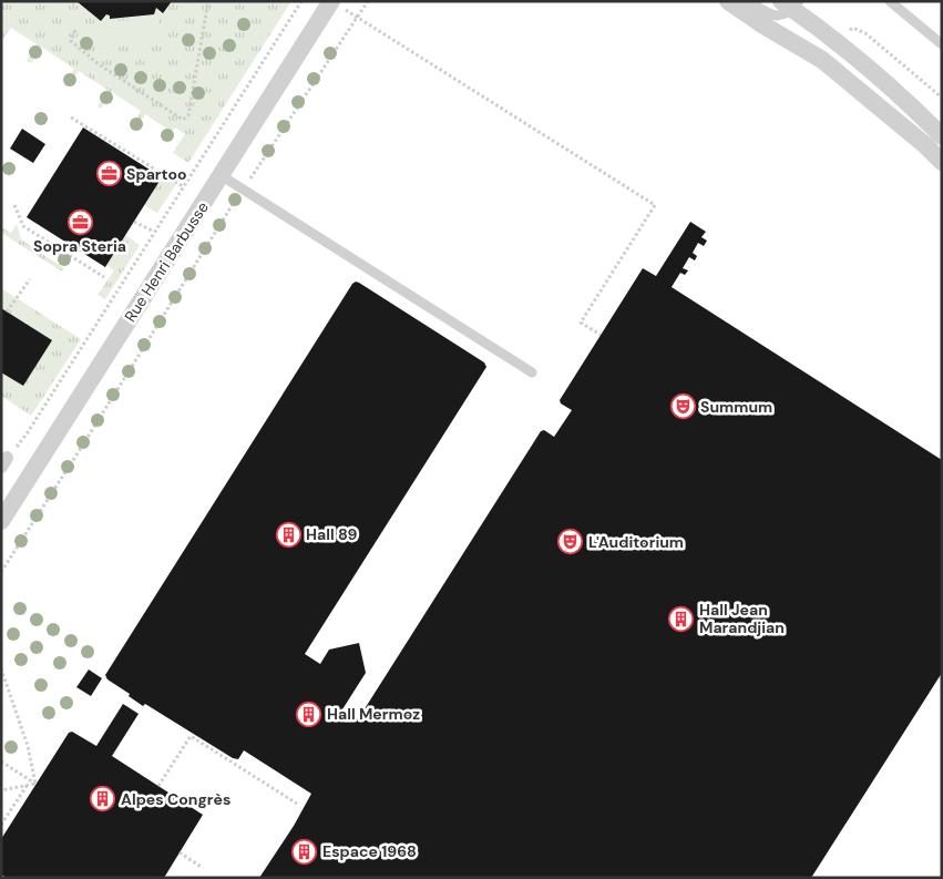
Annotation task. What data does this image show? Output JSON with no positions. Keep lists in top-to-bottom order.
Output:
{
  "streets": {
    "street": ["Rue Henri Barbusse"]
  },
  "places": {
    "office": ["Spartoo", "Sopra Steria"],
    "theatre": ["Summum", "L'Auditorium"],
    "building": [
      "Hall 89",
      "Hall Jean Marandjian",
      "Hall Mermoz",
      "Alpes Congrès",
      "Espace 1968"
    ]
  }
}
